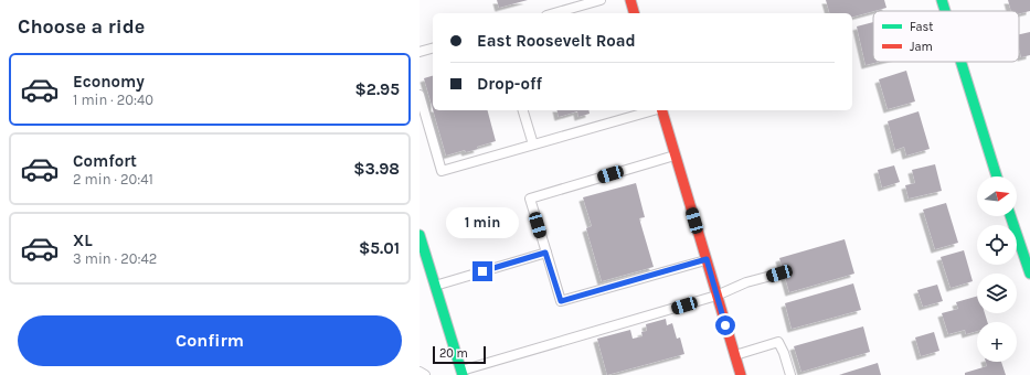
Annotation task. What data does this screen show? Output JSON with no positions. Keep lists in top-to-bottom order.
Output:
{
  "legend": ["Fast", "Jam"],
  "scale_bar": "20 m",
  "north": "right",
  "page": {
    "heading": "Choose a ride",
    "banner": ["East Roosevelt Road", "Drop-off"],
    "list": [
      {
        "name": "Economy",
        "note": "1 min · 20:40",
        "value": "$2.95"
      },
      {
        "name": "Comfort",
        "note": "2 min · 20:41",
        "value": "$3.98"
      },
      {
        "name": "XL",
        "note": "3 min · 20:42",
        "value": "$5.01"
      }
    ],
    "map_buttons": "+",
    "bubble": "1 min",
    "buttons": "Confirm",
    "scale": "20 m"
  }
}
